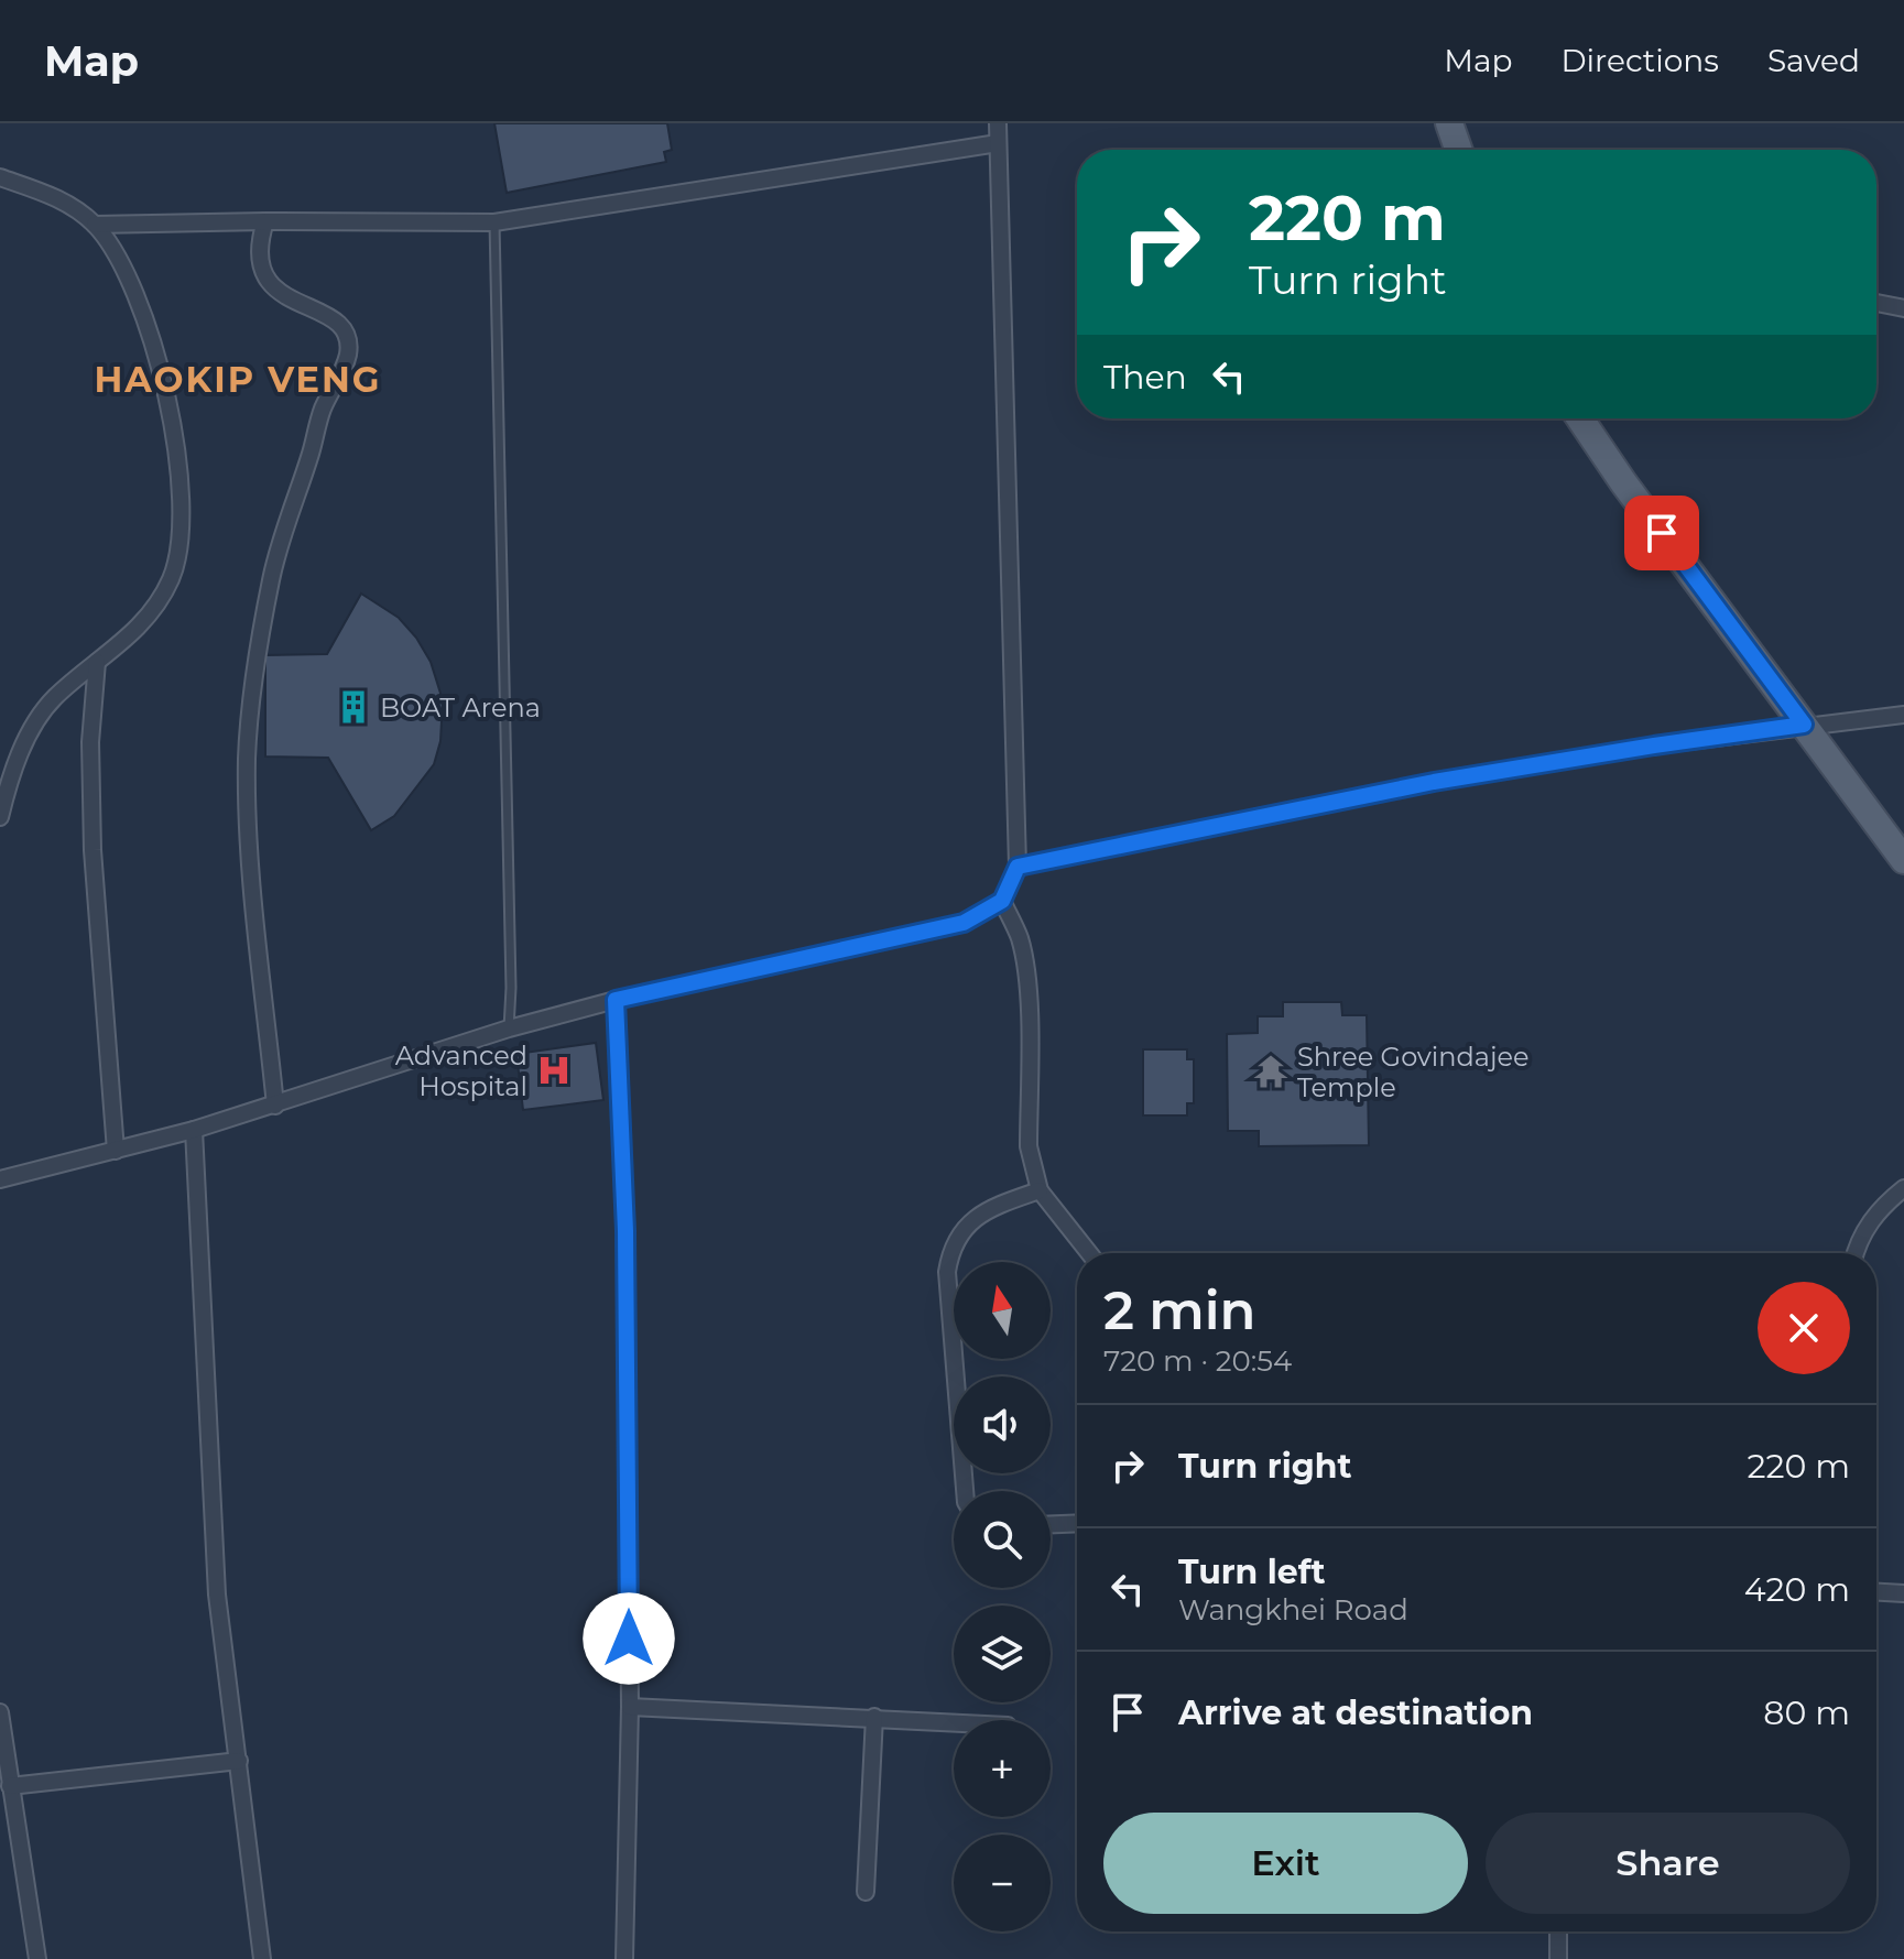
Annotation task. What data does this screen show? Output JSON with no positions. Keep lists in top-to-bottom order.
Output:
{
  "districts": ["HAOKIP VENG"],
  "places": {
    "building": ["BOAT Arena"],
    "hospital": ["Advanced Hospital"],
    "temple": ["Shree Govindajee Temple"]
  },
  "north": "top",
  "page": {
    "header": "Map",
    "nav": ["Map", "Directions", "Saved"],
    "turn": ["220 m", "Turn right"],
    "then": "Then",
    "heading": ["2 min", "720 m · 20:54"],
    "map_buttons": ["+", "−"],
    "list": [
      {
        "name": "Turn right",
        "value": "220 m"
      },
      {
        "name": "Turn left",
        "note": "Wangkhei Road",
        "value": "420 m"
      },
      {
        "name": "Arrive at destination",
        "value": "80 m"
      }
    ],
    "buttons": ["Exit", "Share"]
  }
}
